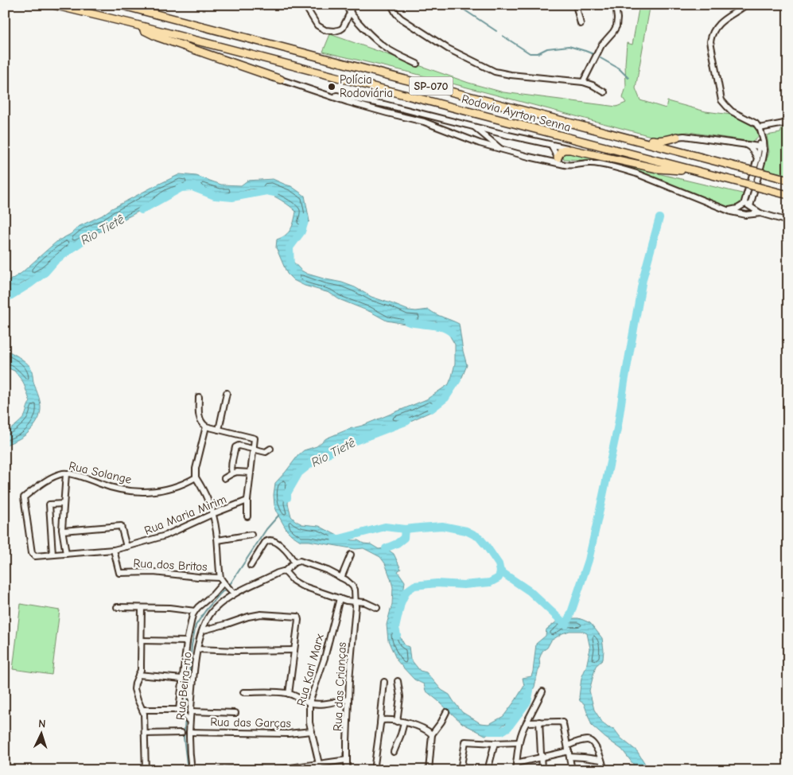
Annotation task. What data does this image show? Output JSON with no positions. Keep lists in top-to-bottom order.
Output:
{
  "streets": {
    "highway": ["SP-070", "Rodovia Ayrton Senna"],
    "street": [
      "Rua Solange",
      "Rua Maria Mirim",
      "Rua dos Britos",
      "Rua Karl Marx",
      "Rua Beira-rio",
      "Rua das Crianças",
      "Rua das Garças"
    ]
  },
  "crossings": [
    ["Rua Solange", "Rua Maria Mirim"],
    ["Rua Maria Mirim", "Rua dos Britos"],
    ["Rua Karl Marx", "Rua das Garças"],
    ["Rua Beira-rio", "Rua das Garças"]
  ],
  "water": ["Rio Tietê"],
  "places": ["Polícia Rodoviária"],
  "north": "top"
}
